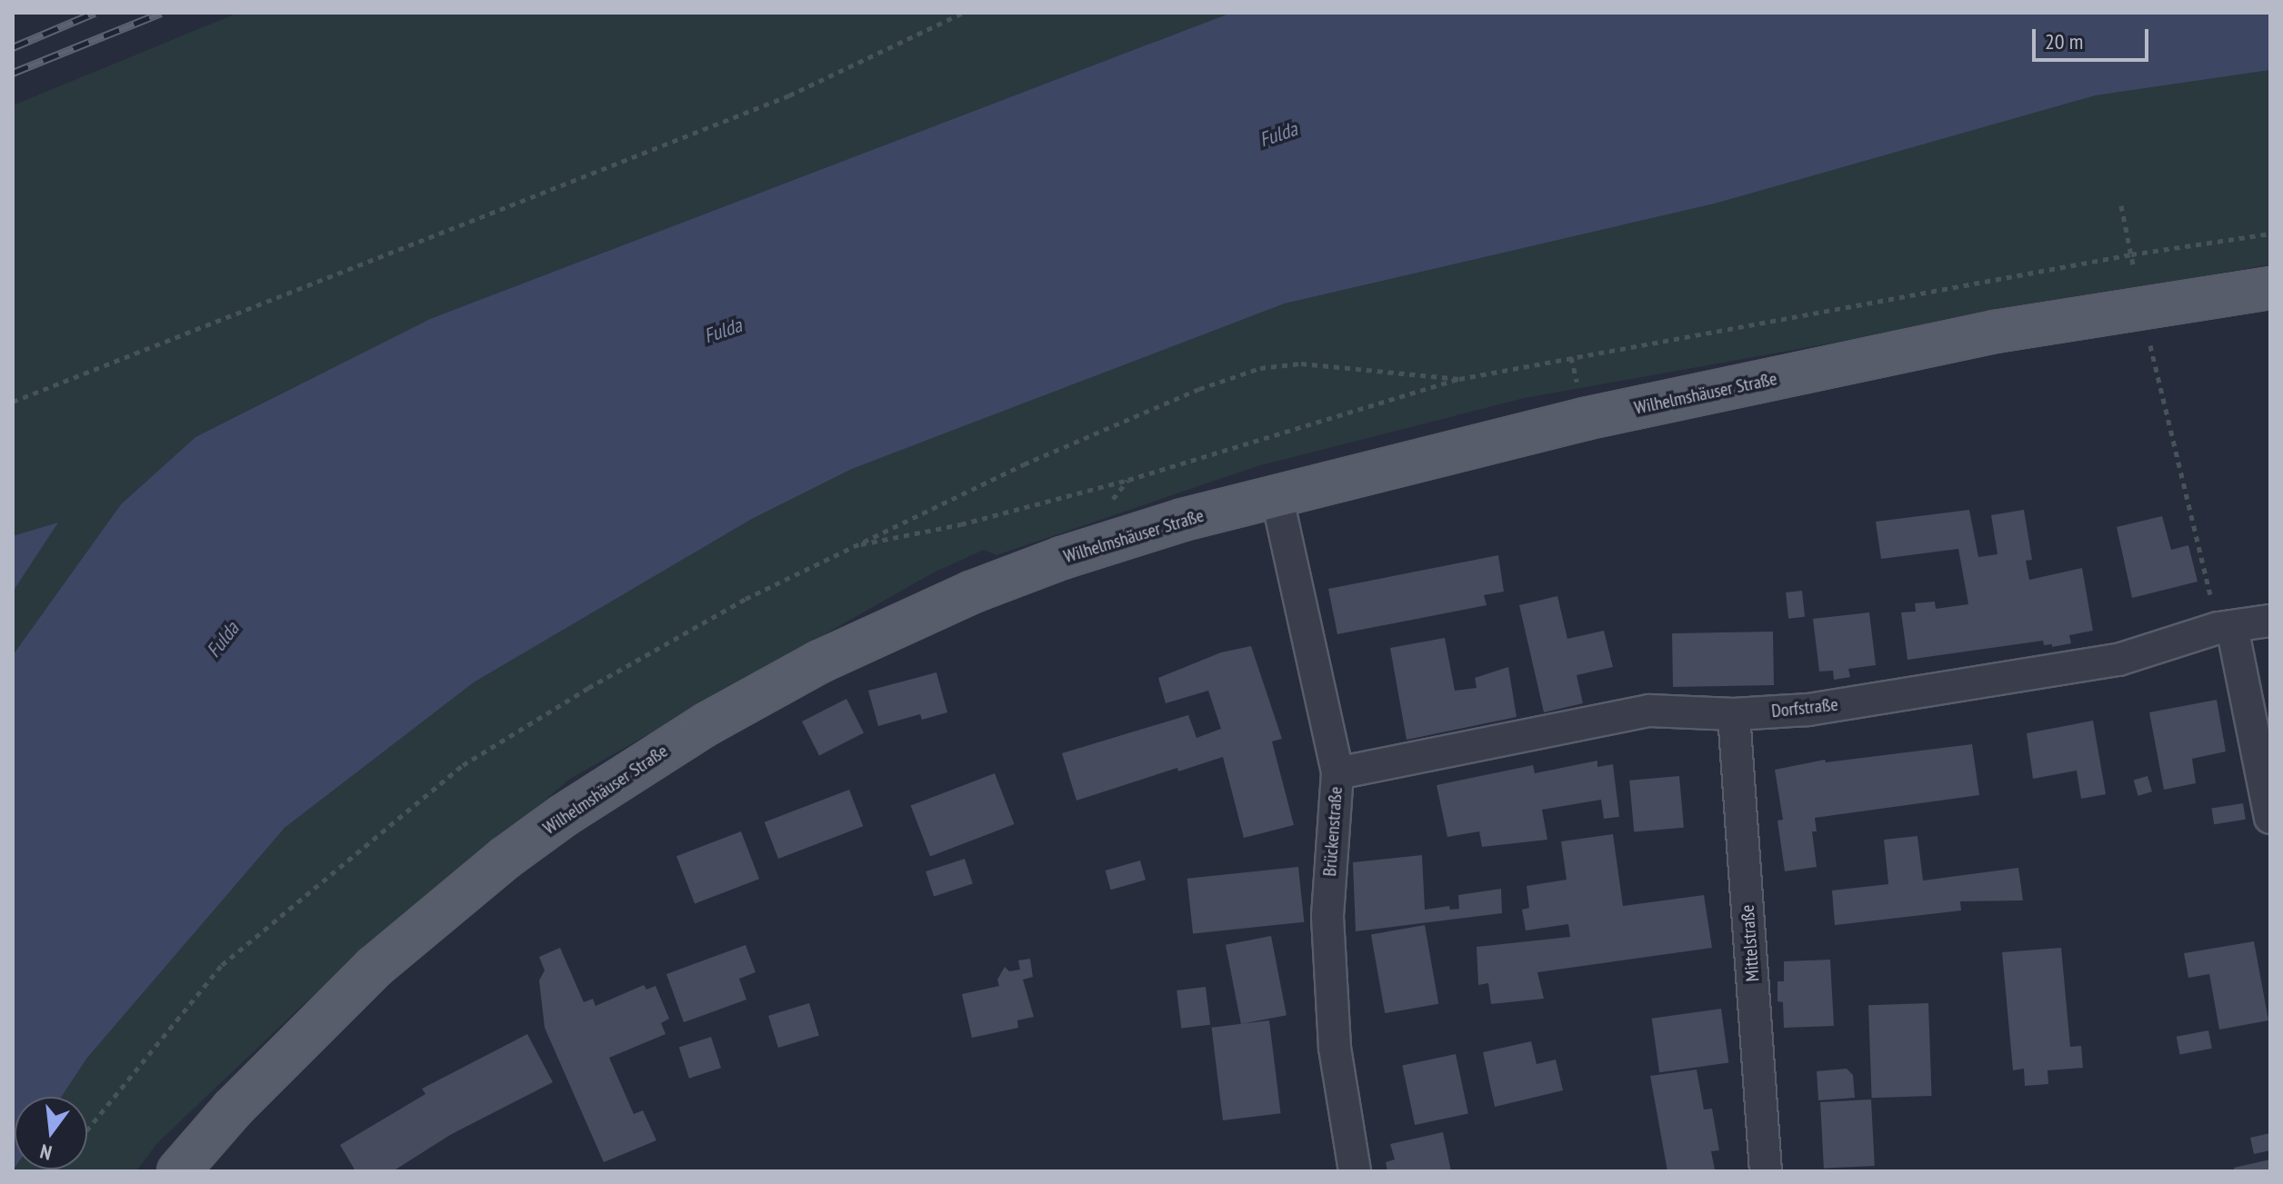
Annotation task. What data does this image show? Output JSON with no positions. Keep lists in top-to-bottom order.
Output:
{
  "streets": {
    "main road": ["Wilhelmshäuser Straße"],
    "street": ["Dorfstraße", "Brückenstraße", "Mittelstraße"]
  },
  "crossings": [
    ["Wilhelmshäuser Straße", "Brückenstraße"],
    ["Dorfstraße", "Brückenstraße"],
    ["Dorfstraße", "Mittelstraße"]
  ],
  "water": ["Fulda"],
  "scale_bar": "20 m",
  "north": "bottom"
}
